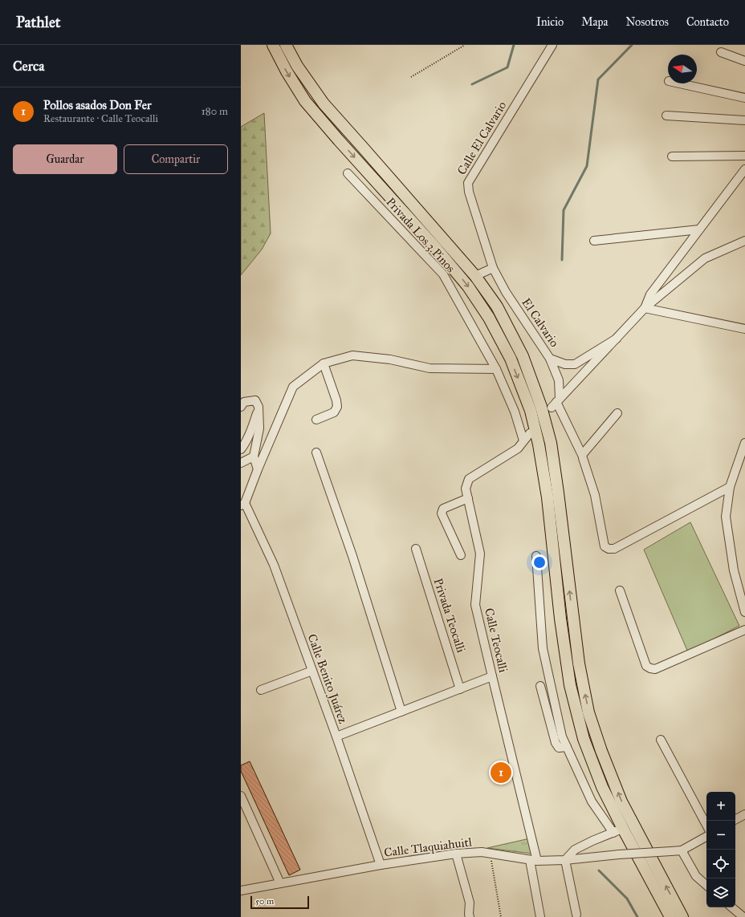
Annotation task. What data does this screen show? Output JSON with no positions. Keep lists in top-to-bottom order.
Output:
{
  "streets": {
    "street": [
      "Calle El Calvario",
      "Privada Los 3 Pinos",
      "El Calvario",
      "Privada Teocalli",
      "Calle Teocalli",
      "Calle Benito Juárez",
      "Calle Tlaquiahuitl"
    ]
  },
  "crossings": [
    ["Calle El Calvario", "El Calvario"],
    ["Privada Los 3 Pinos", "Calle Teocalli"],
    ["Calle Teocalli", "Calle Tlaquiahuitl"],
    ["Calle Benito Juárez", "Calle Tlaquiahuitl"]
  ],
  "scale_bar": "50 m",
  "north": "left",
  "page": {
    "header": "Pathlet",
    "nav": [
      "Inicio",
      "Mapa",
      "Nosotros",
      "Contacto"
    ],
    "heading": "Cerca",
    "list": [
      {
        "mark": "1",
        "name": "Pollos asados Don Fer",
        "note": "Restaurante · Calle Teocalli",
        "value": "180 m"
      }
    ],
    "buttons": ["Guardar", "Compartir"],
    "pins": "1",
    "map_buttons": ["+", "−"],
    "scale": "50 m"
  }
}
